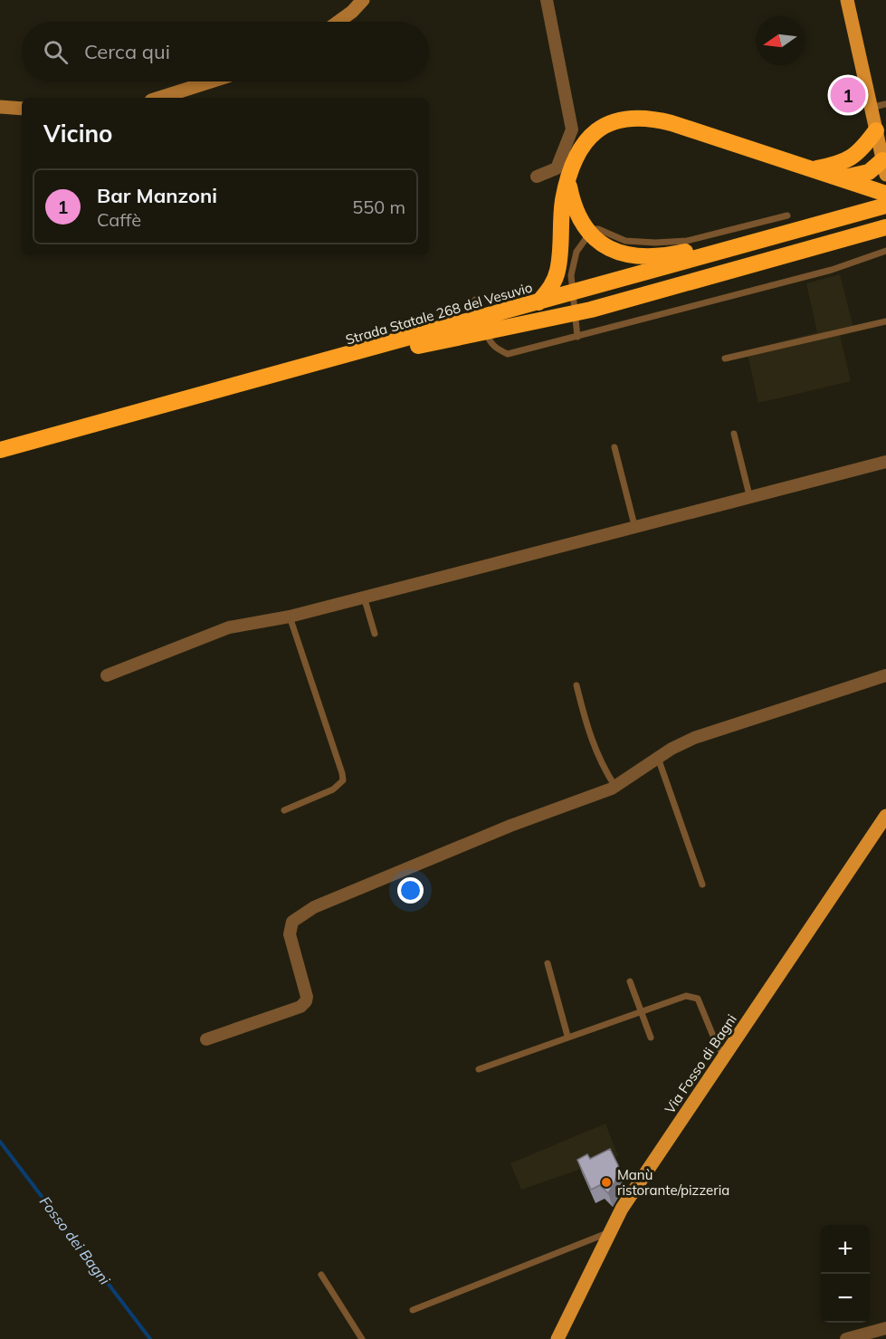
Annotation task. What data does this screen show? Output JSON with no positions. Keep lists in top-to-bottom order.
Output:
{
  "streets": {
    "highway": ["Strada Statale 268 del Vesuvio"],
    "main road": ["Via Fosso di Bagni"]
  },
  "water": ["Fosso dei Bagni"],
  "places": ["Manù ristorante/pizzeria"],
  "north": "left",
  "page": {
    "search": "Cerca qui",
    "pins": "1",
    "heading": "Vicino",
    "list": [
      {
        "mark": "1",
        "name": "Bar Manzoni",
        "note": "Caffè",
        "value": "550 m"
      }
    ],
    "map_buttons": ["+", "−"]
  }
}
